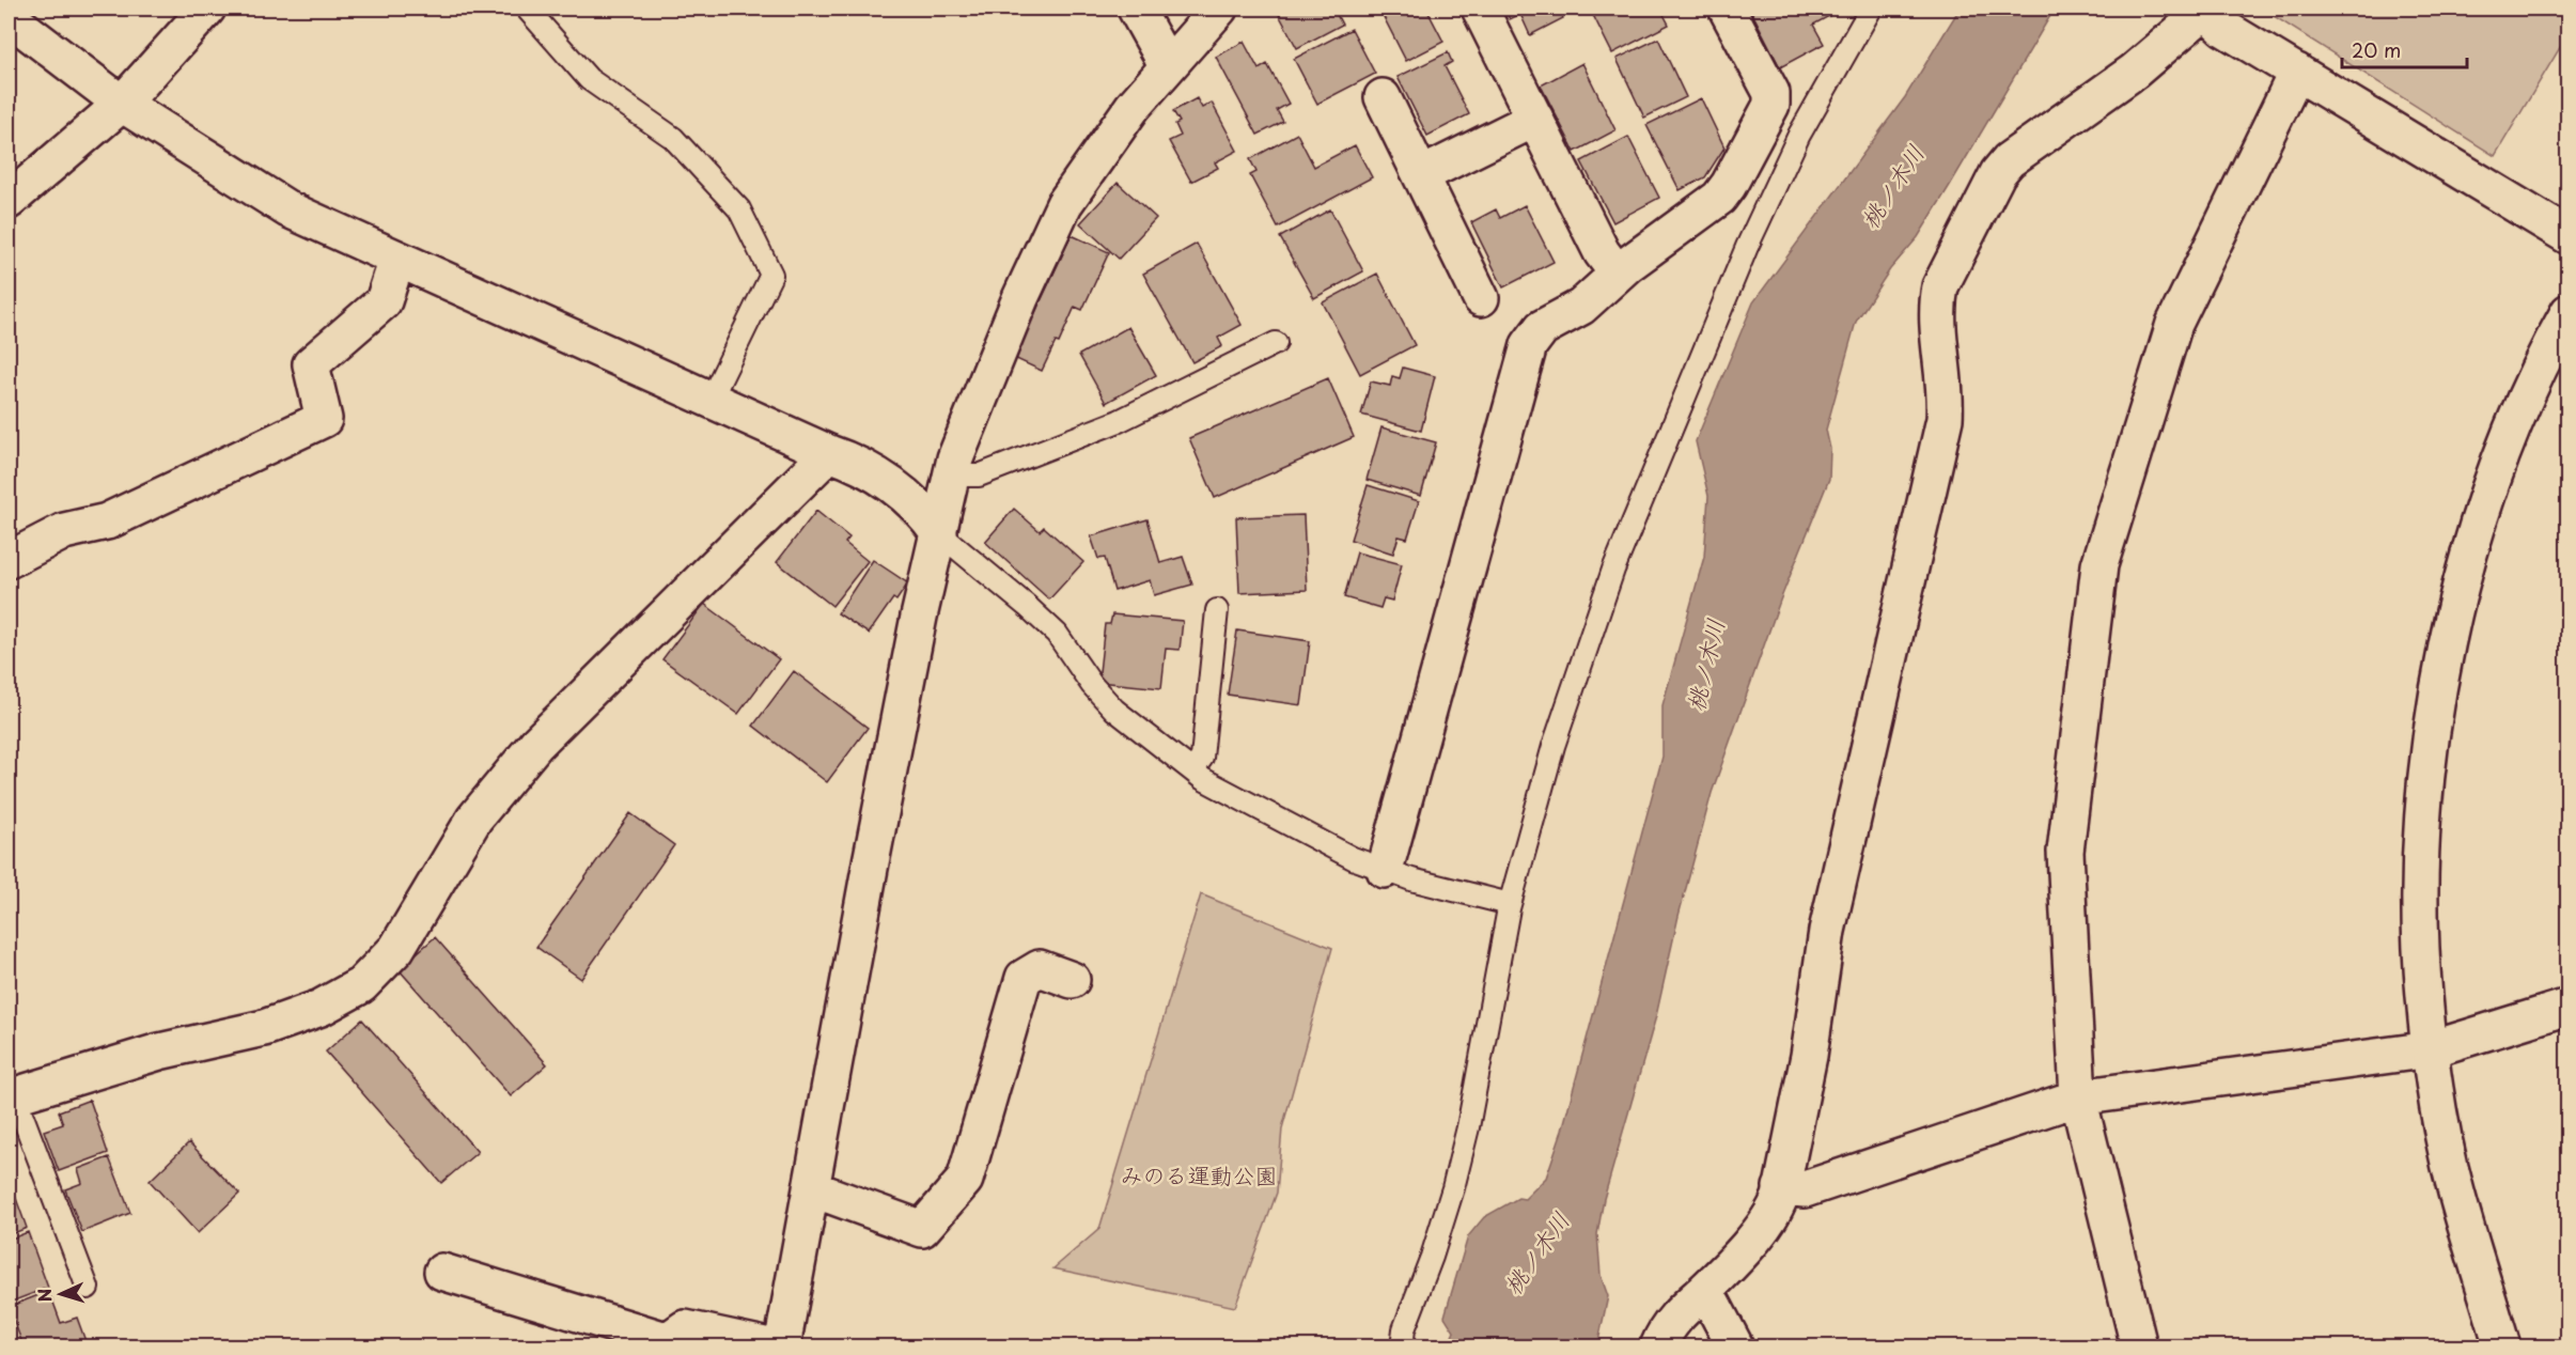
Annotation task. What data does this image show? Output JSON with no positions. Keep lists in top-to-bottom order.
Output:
{
  "water": ["桃ノ木川"],
  "parks": ["みのる運動公園"],
  "scale_bar": "20 m",
  "north": "left"
}
